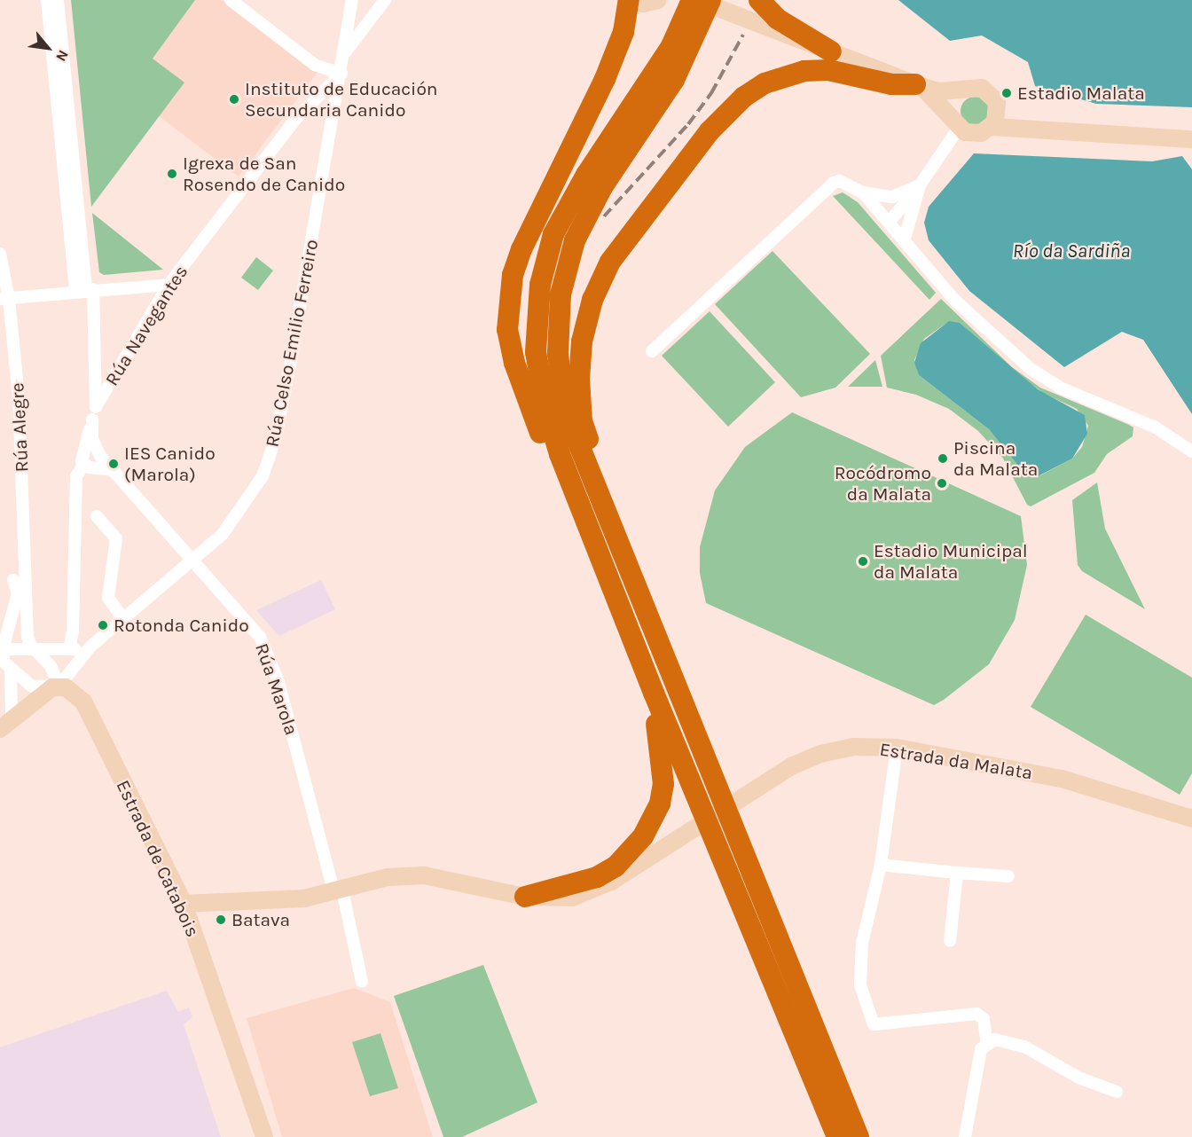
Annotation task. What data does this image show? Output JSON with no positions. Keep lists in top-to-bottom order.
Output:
{
  "streets": {
    "main road": ["Estrada da Malata", "Estrada de Catabois"],
    "street": [
      "Rúa Navegantes",
      "Rúa Celso Emilio Ferreiro",
      "Rúa Alegre",
      "Rúa Marola"
    ]
  },
  "crossings": [
    ["Rúa Navegantes", "Rúa Celso Emilio Ferreiro"],
    ["Rúa Navegantes", "Rúa Marola"],
    ["Rúa Celso Emilio Ferreiro", "Rúa Marola"],
    ["Rúa Celso Emilio Ferreiro", "Estrada de Catabois"],
    ["Rúa Marola", "Estrada da Malata"],
    ["Estrada da Malata", "Estrada de Catabois"]
  ],
  "water": ["Río da Sardiña"],
  "places": [
    "Estadio Malata",
    "Instituto de Educación Secundaria Canido",
    "Igrexa de San Rosendo de Canido",
    "Piscina da Malata",
    "IES Canido (Marola)",
    "Rocódromo da Malata",
    "Estadio Municipal da Malata",
    "Rotonda Canido",
    "Batava"
  ],
  "north": "bottom right"
}
